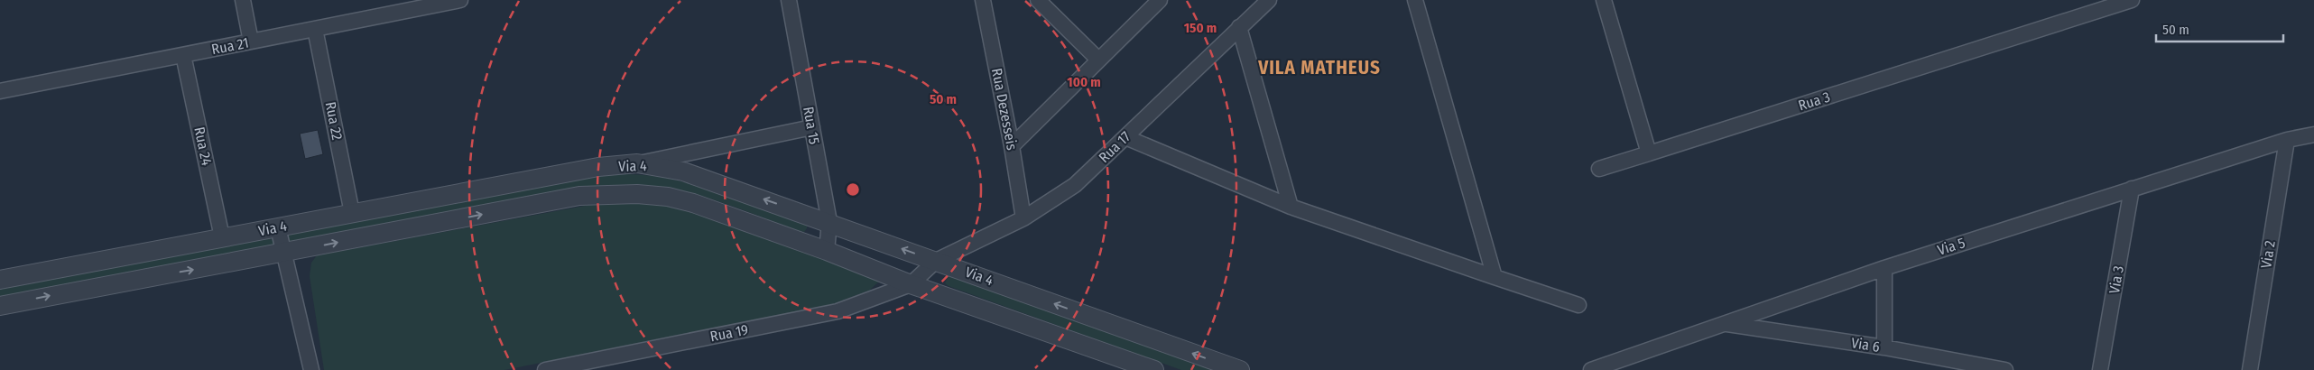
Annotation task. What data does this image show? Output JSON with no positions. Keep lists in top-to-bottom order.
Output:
{
  "streets": {
    "street": [
      "Rua 21",
      "Rua 3",
      "Rua Dezesseis",
      "Rua 22",
      "Rua 15",
      "Rua 24",
      "Rua 17",
      "Via 4",
      "Via 5",
      "Via 2",
      "Via 3",
      "Rua 19",
      "Via 6"
    ]
  },
  "crossings": [
    ["Rua 21", "Rua 22"],
    ["Rua 21", "Rua 24"],
    ["Rua Dezesseis", "Rua 17"],
    ["Rua 22", "Via 4"],
    ["Rua 15", "Via 4"],
    ["Rua 24", "Via 4"],
    ["Rua 17", "Via 4"],
    ["Rua 17", "Rua 19"],
    ["Via 4", "Rua 19"],
    ["Via 5", "Via 2"],
    ["Via 5", "Via 3"],
    ["Via 5", "Via 6"]
  ],
  "districts": ["VILA MATHEUS"],
  "scale_bar": "50 m",
  "rings": ["150 m", "100 m", "50 m"]
}
